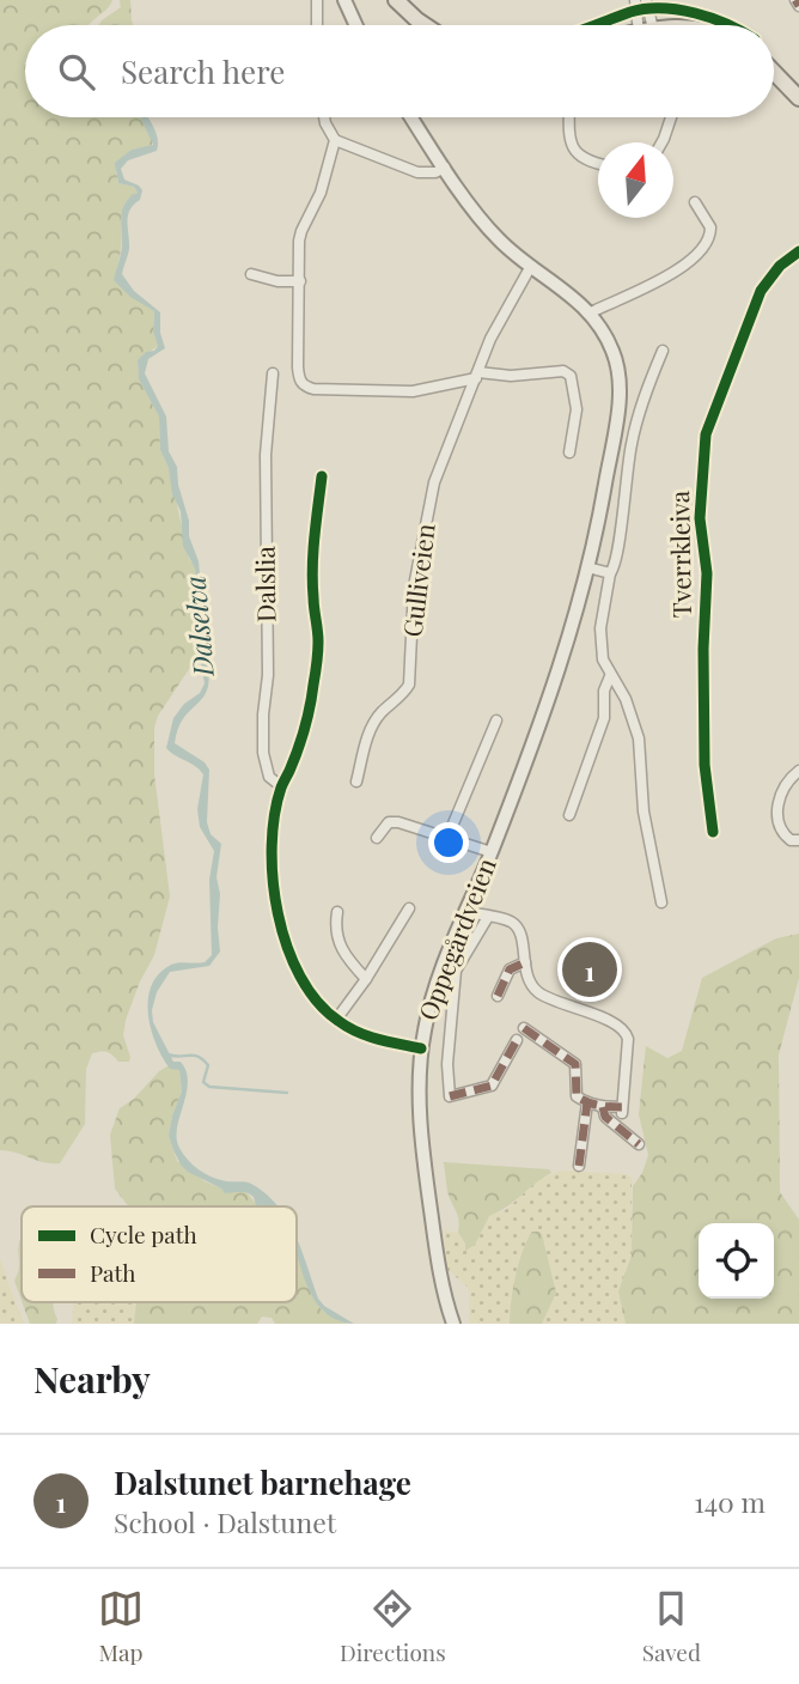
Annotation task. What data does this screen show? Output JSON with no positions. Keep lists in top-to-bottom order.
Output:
{
  "streets": {
    "main road": ["Oppegårdveien"],
    "street": ["Tverrkleiva", "Gulliveien", "Dalslia"]
  },
  "crossings": [
    ["Gulliveien", "Oppegårdveien"]
  ],
  "water": ["Dalselva"],
  "legend": ["Cycle path", "Path"],
  "north": "top",
  "page": {
    "search": "Search here",
    "pins": "1",
    "heading": "Nearby",
    "list": [
      {
        "mark": "1",
        "name": "Dalstunet barnehage",
        "note": "School · Dalstunet",
        "value": "140 m"
      }
    ],
    "nav": ["Map", "Directions", "Saved"]
  }
}
